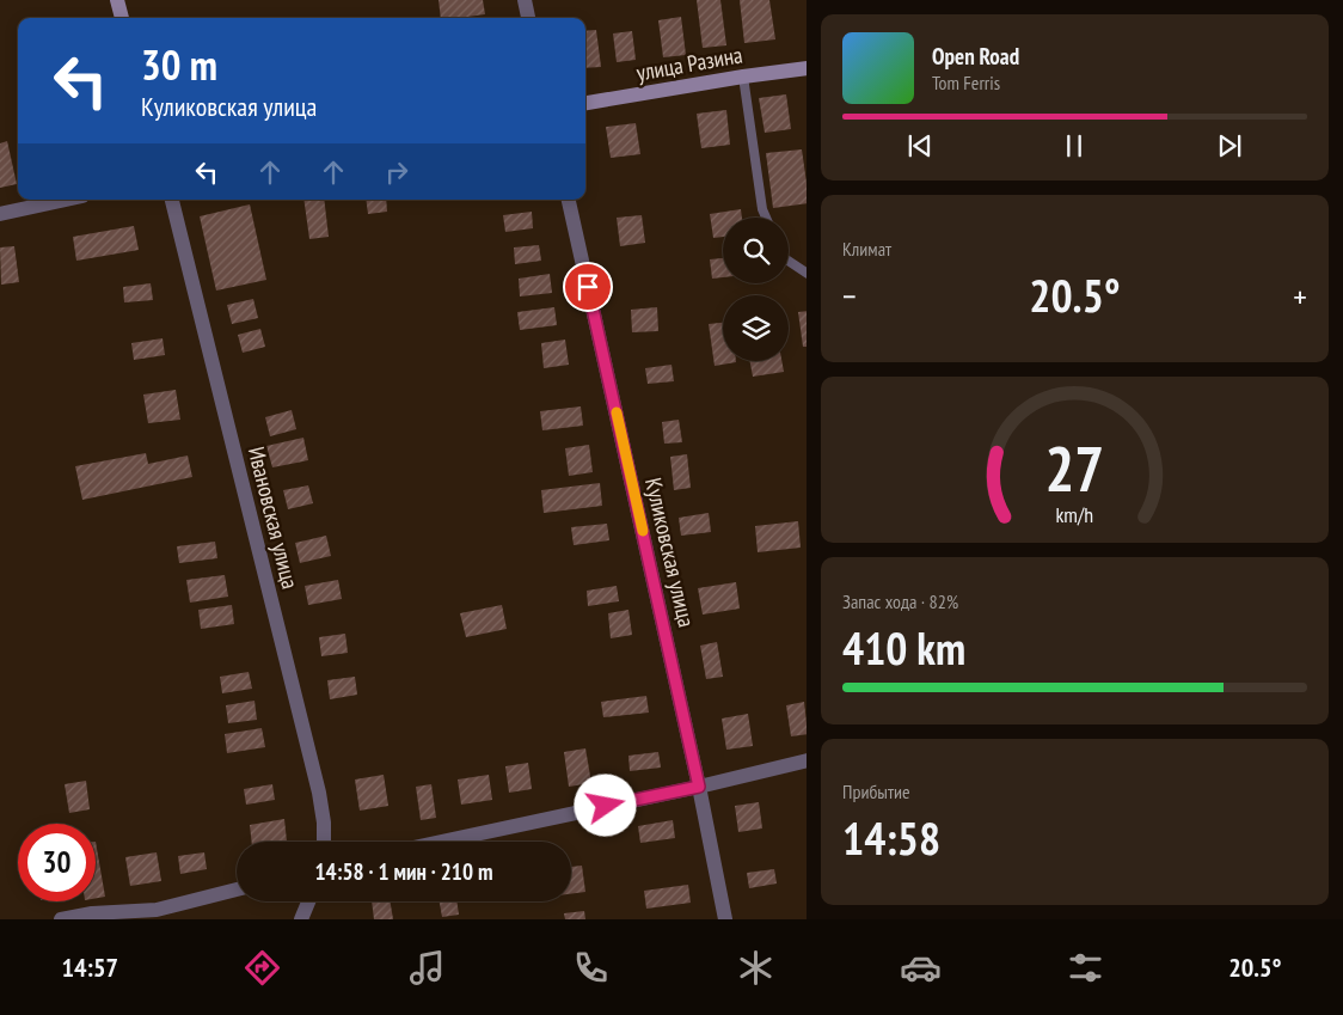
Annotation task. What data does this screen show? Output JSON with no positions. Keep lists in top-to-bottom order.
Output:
{
  "streets": {
    "street": ["улица Разина", "Ивановская улица", "Куликовская улица"]
  },
  "page": {
    "turn": ["30 m", "Куликовская улица"],
    "song": ["Open Road", "Tom Ferris"],
    "tile": [
      "Климат",
      ["Запас хода · 82%", "410 km"],
      ["Прибытие", "14:58"]
    ],
    "heat": ["−", "20.5°", "+"],
    "limit": "30",
    "trip": "14:58 · 1 мин · 210 m",
    "tabs": ["14:57", "20.5°"],
    "gauge": ["27", "km/h"]
  }
}
